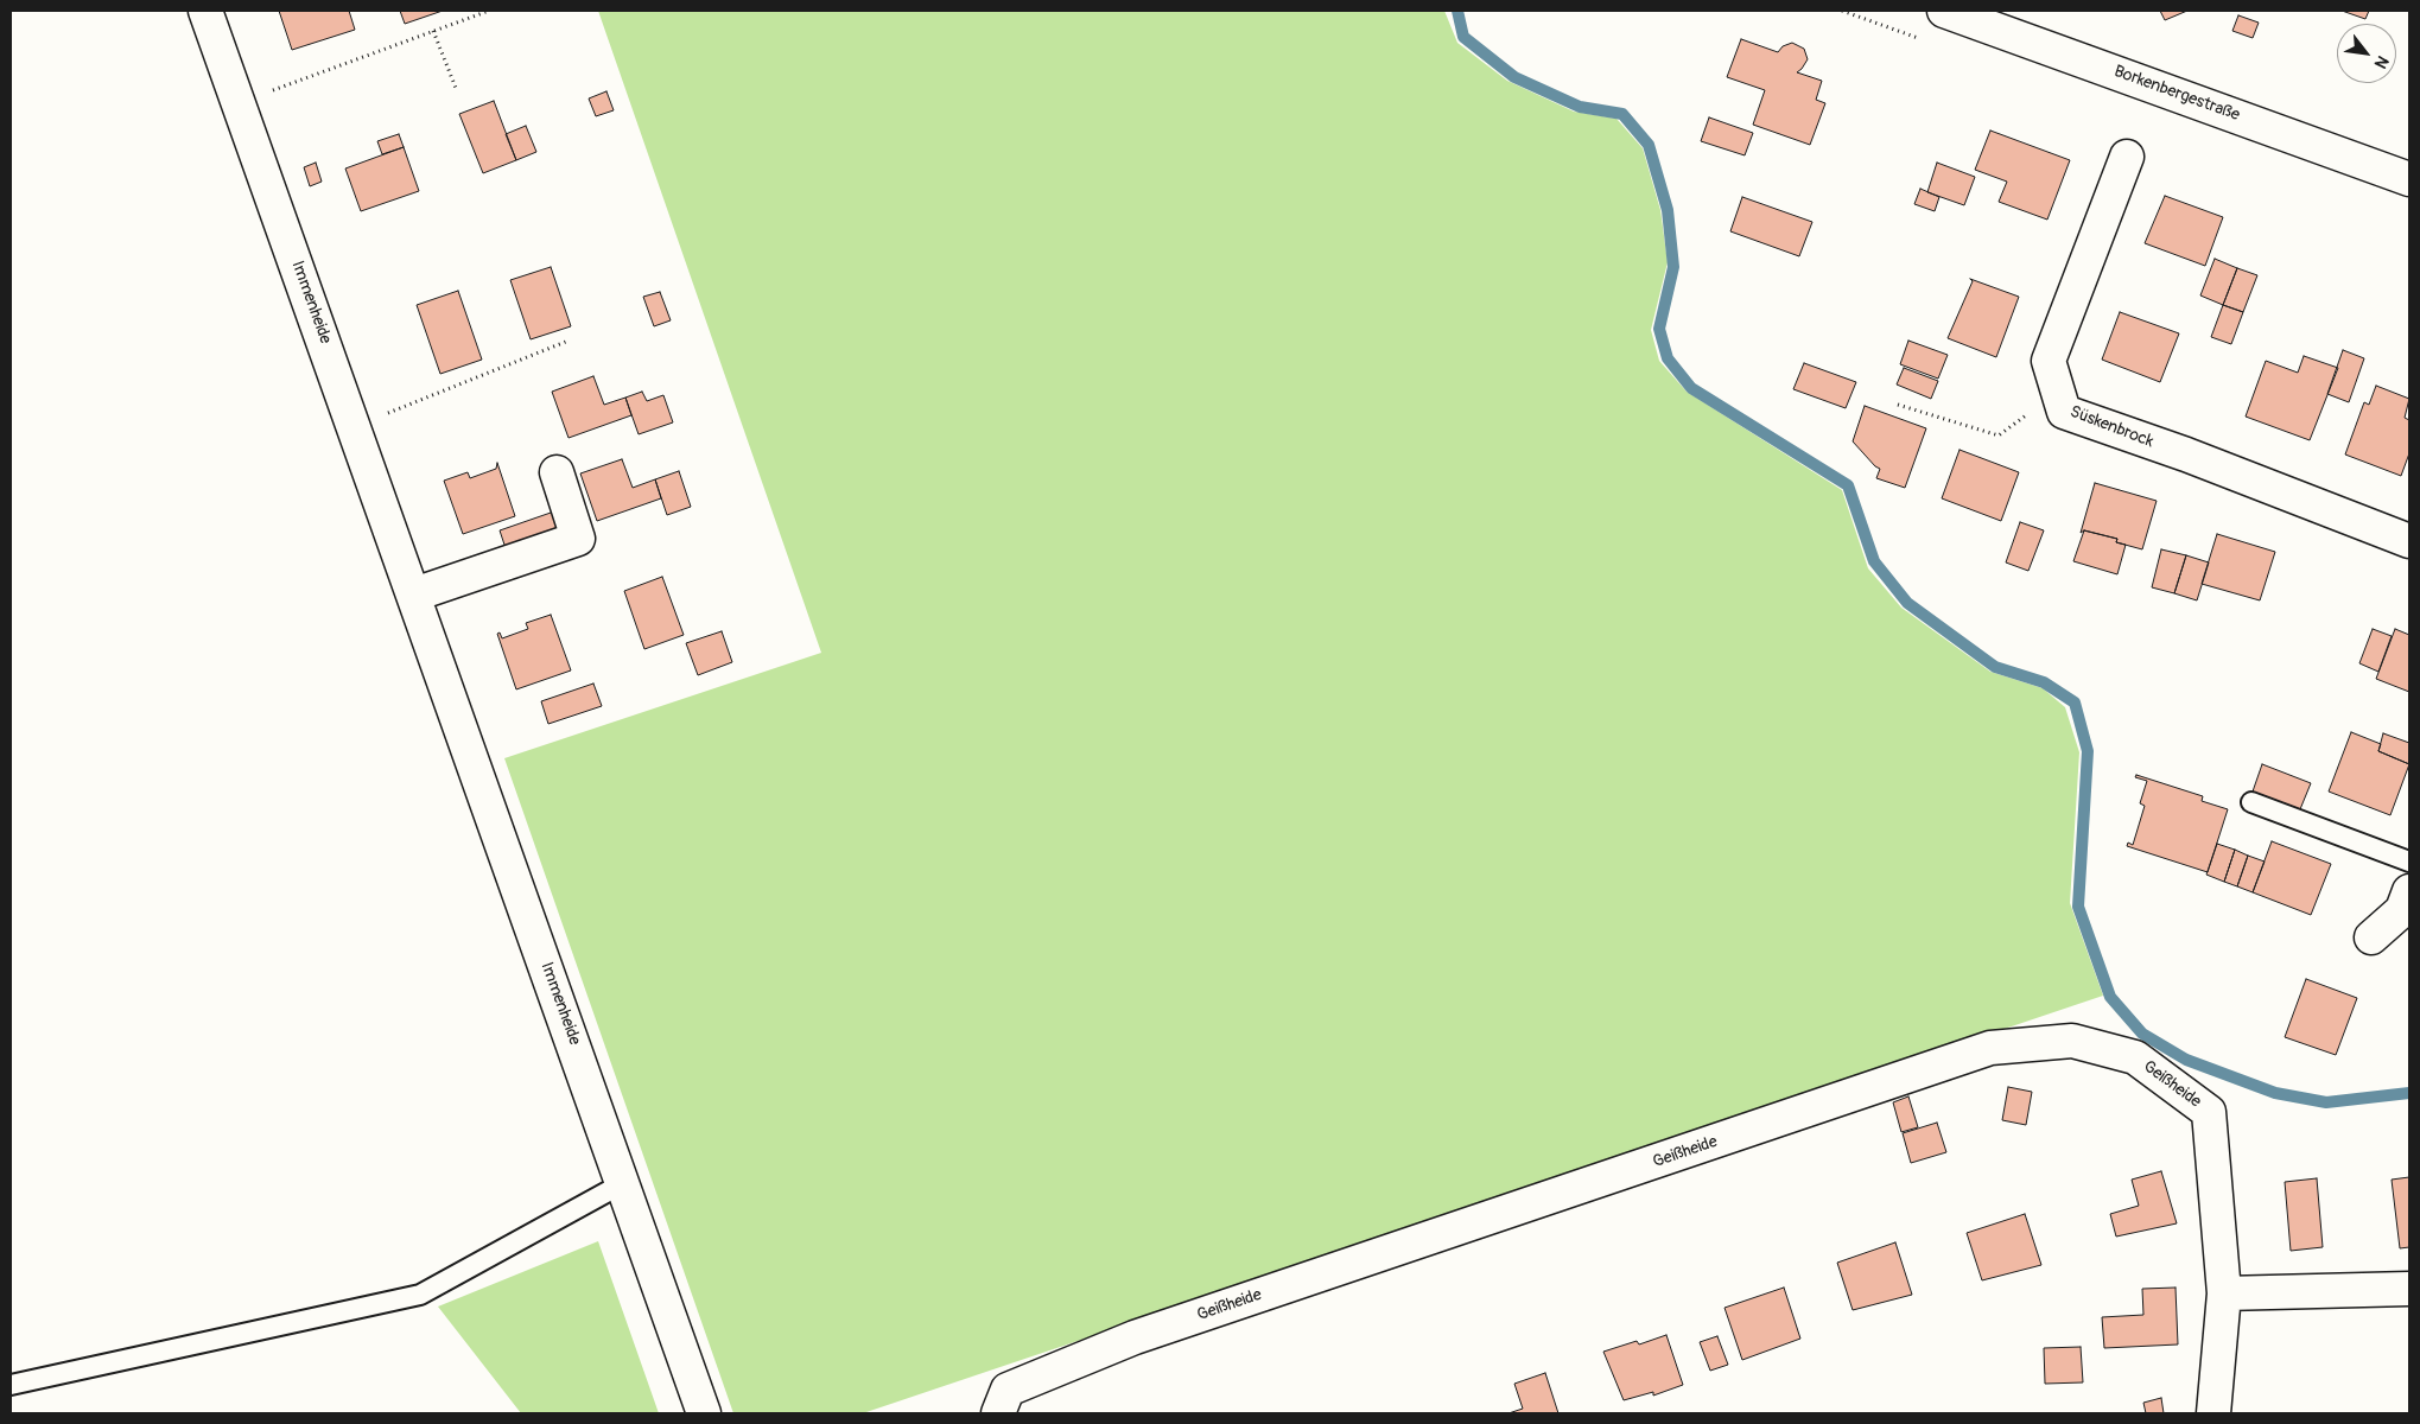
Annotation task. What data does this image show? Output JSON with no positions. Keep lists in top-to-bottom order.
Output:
{
  "streets": {
    "street": [
      "Borkenbergestraße",
      "Immenheide",
      "Süskenbrock",
      "Geißheide"
    ]
  },
  "north": "bottom right"
}
